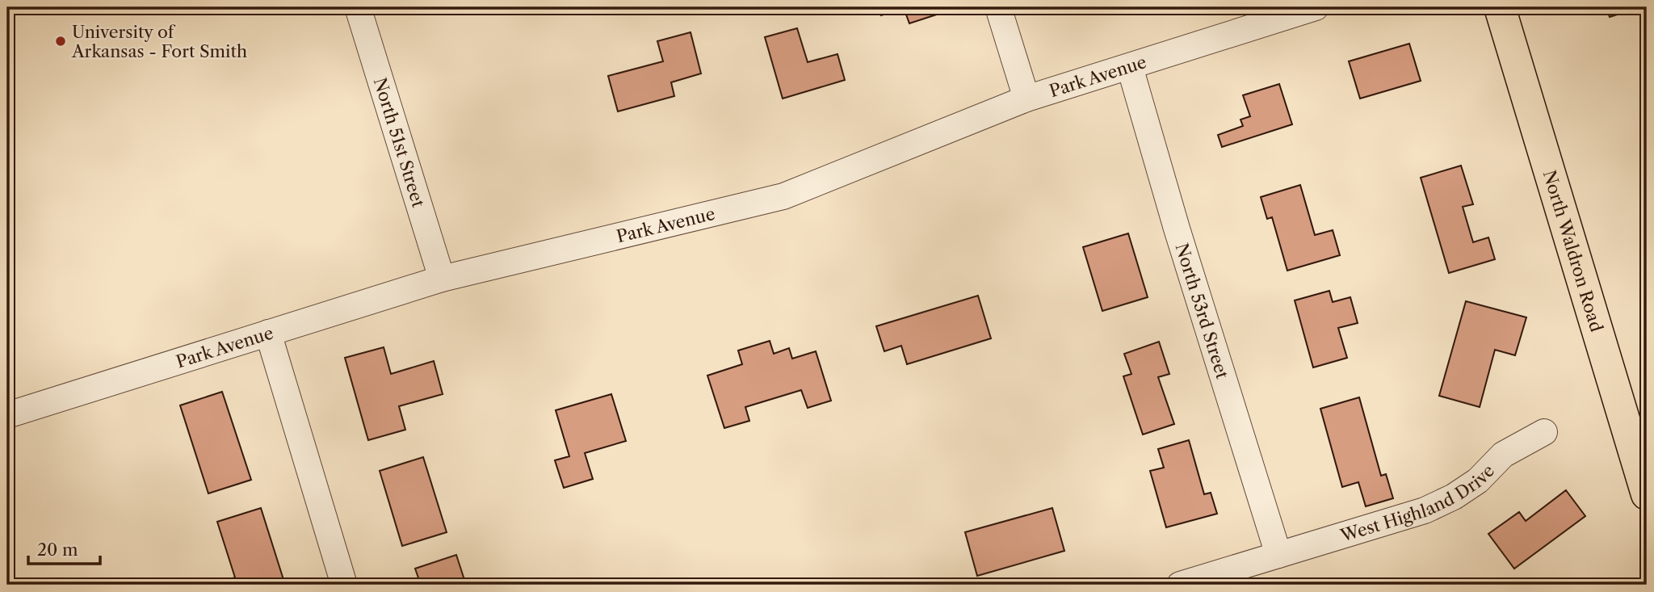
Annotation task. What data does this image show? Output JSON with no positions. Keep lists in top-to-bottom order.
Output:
{
  "streets": {
    "main road": ["North Waldron Road"],
    "street": [
      "Park Avenue",
      "North 51st Street",
      "North 53rd Street",
      "West Highland Drive"
    ]
  },
  "crossings": [
    ["Park Avenue", "North 51st Street"],
    ["Park Avenue", "North 53rd Street"],
    ["North 53rd Street", "West Highland Drive"]
  ],
  "places": ["University of Arkansas - Fort Smith"],
  "scale_bar": "20 m"
}
